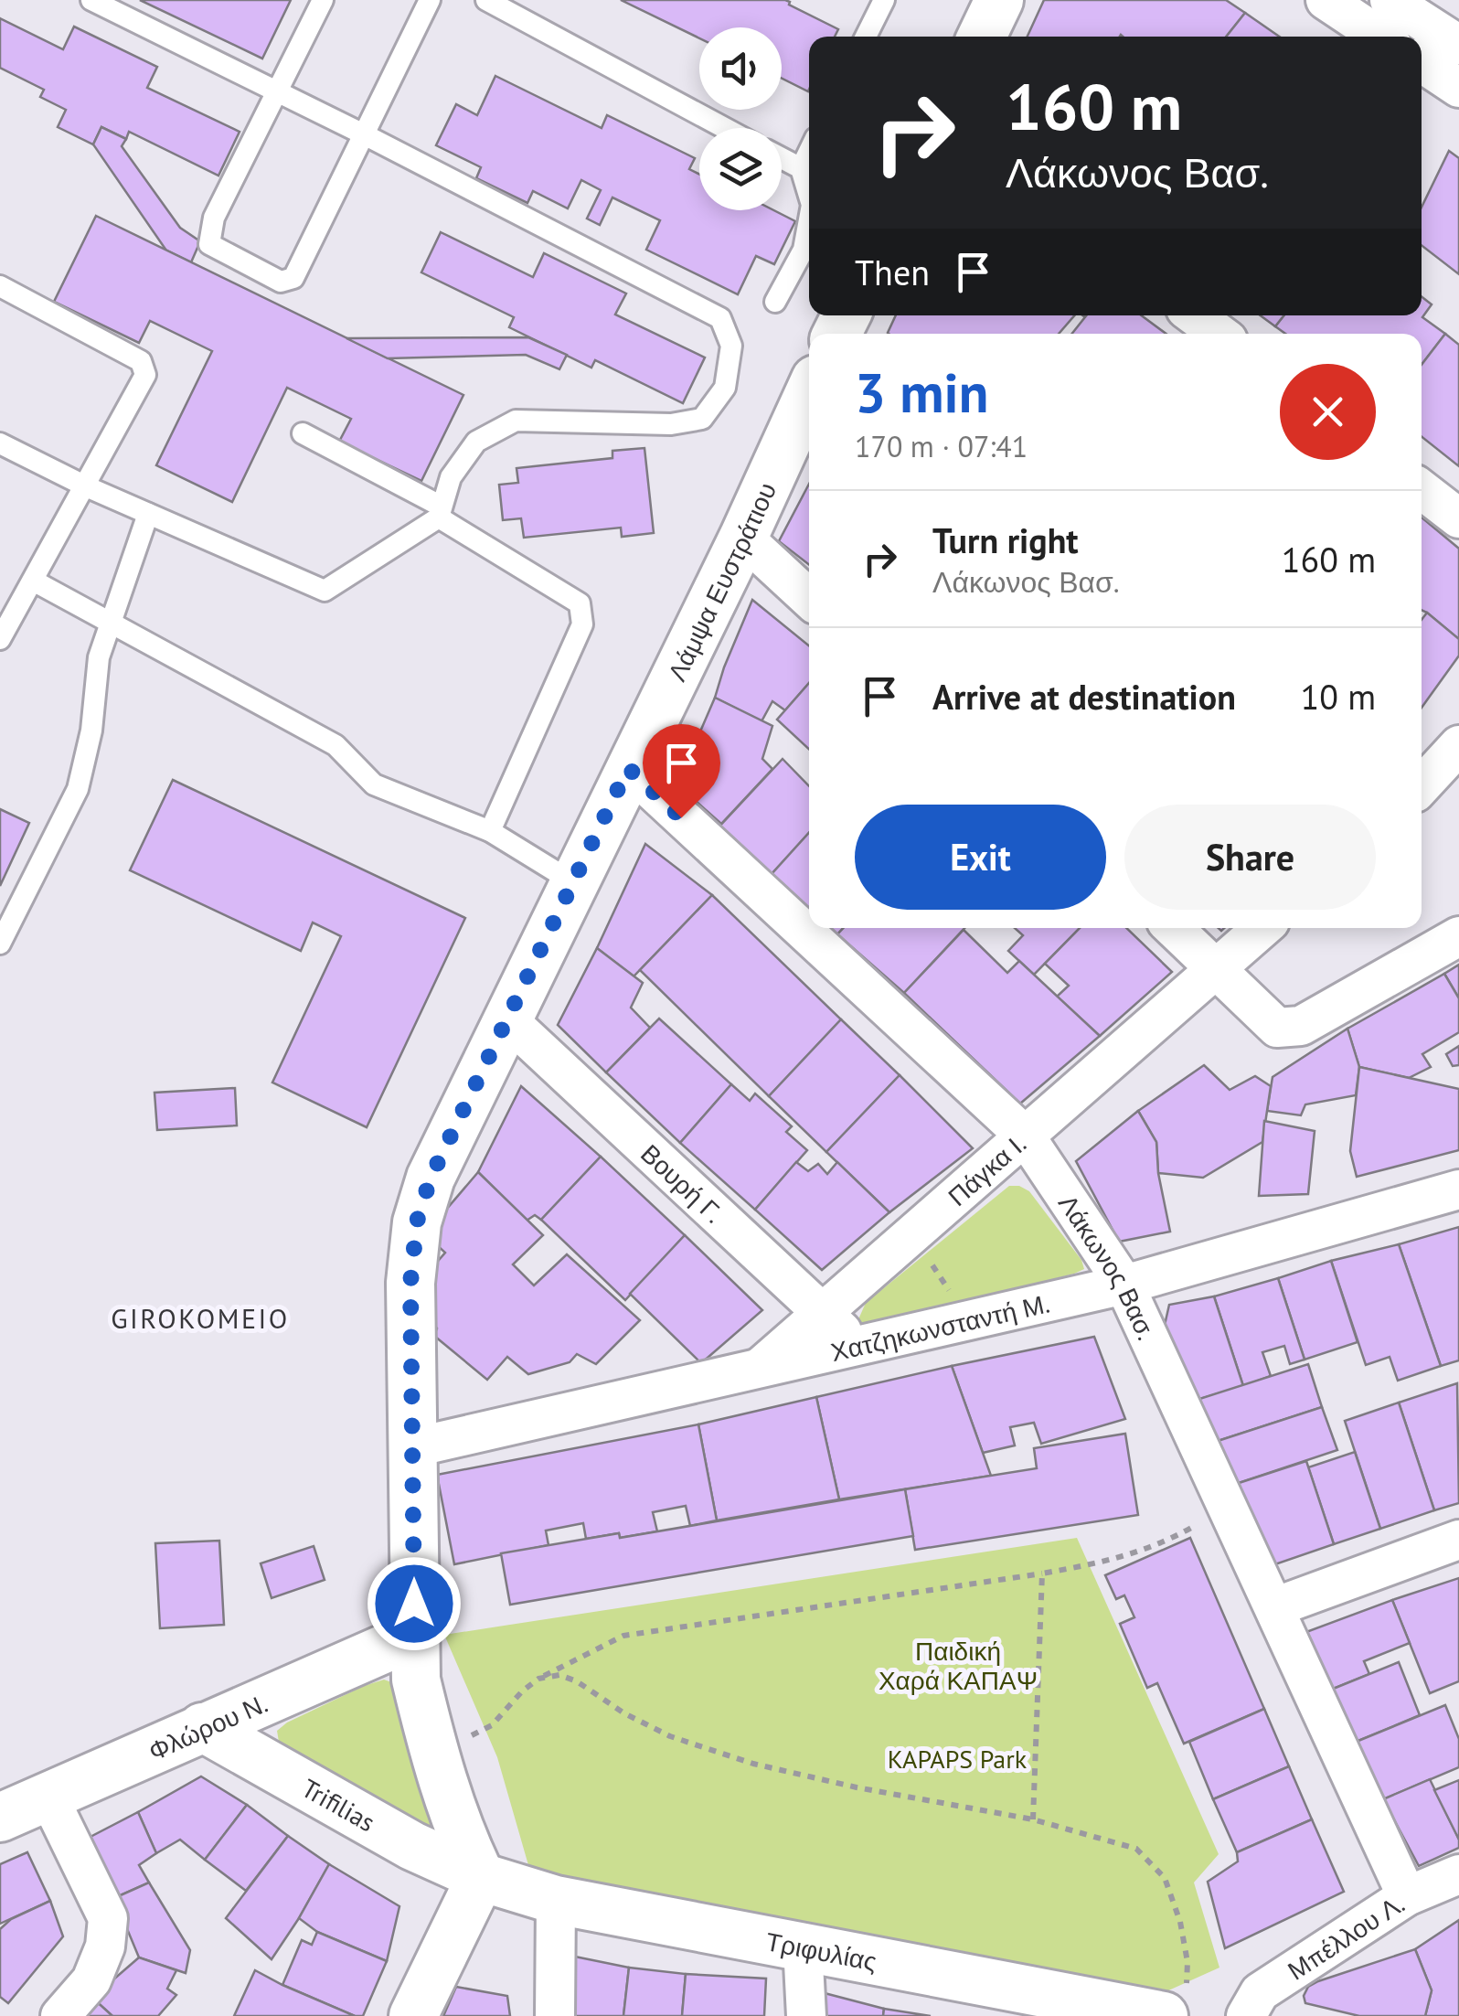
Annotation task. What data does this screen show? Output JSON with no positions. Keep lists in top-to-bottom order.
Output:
{
  "streets": {
    "street": [
      "Λάμψα Ευστράτιου",
      "Πάγκα Ι.",
      "Βουρή Γ.",
      "Λάκωνος Βασ.",
      "Χατζηκωνσταντή Μ.",
      "Φλώρου Ν.",
      "Trifilias",
      "Μπέλλου Λ.",
      "Τριφυλίας"
    ]
  },
  "crossings": [
    ["Λάμψα Ευστράτιου", "Βουρή Γ."],
    ["Λάμψα Ευστράτιου", "Λάκωνος Βασ."],
    ["Λάμψα Ευστράτιου", "Χατζηκωνσταντή Μ."],
    ["Λάμψα Ευστράτιου", "Φλώρου Ν."],
    ["Λάμψα Ευστράτιου", "Trifilias"],
    ["Λάμψα Ευστράτιου", "Τριφυλίας"],
    ["Πάγκα Ι.", "Βουρή Γ."],
    ["Πάγκα Ι.", "Λάκωνος Βασ."],
    ["Πάγκα Ι.", "Χατζηκωνσταντή Μ."],
    ["Βουρή Γ.", "Χατζηκωνσταντή Μ."],
    ["Λάκωνος Βασ.", "Χατζηκωνσταντή Μ."],
    ["Λάκωνος Βασ.", "Μπέλλου Λ."],
    ["Φλώρου Ν.", "Trifilias"],
    ["Trifilias", "Τριφυλίας"]
  ],
  "districts": ["GIROKOMEIO"],
  "parks": ["Παιδική Χαρά ΚΑΠΑΨ", "KAPAPS Park"],
  "page": {
    "turn": ["160 m", "Λάκωνος Βασ."],
    "then": "Then",
    "heading": ["3 min", "170 m · 07:41"],
    "list": [
      {
        "name": "Turn right",
        "note": "Λάκωνος Βασ.",
        "value": "160 m"
      },
      {
        "name": "Arrive at destination",
        "value": "10 m"
      }
    ],
    "buttons": ["Exit", "Share"]
  }
}
